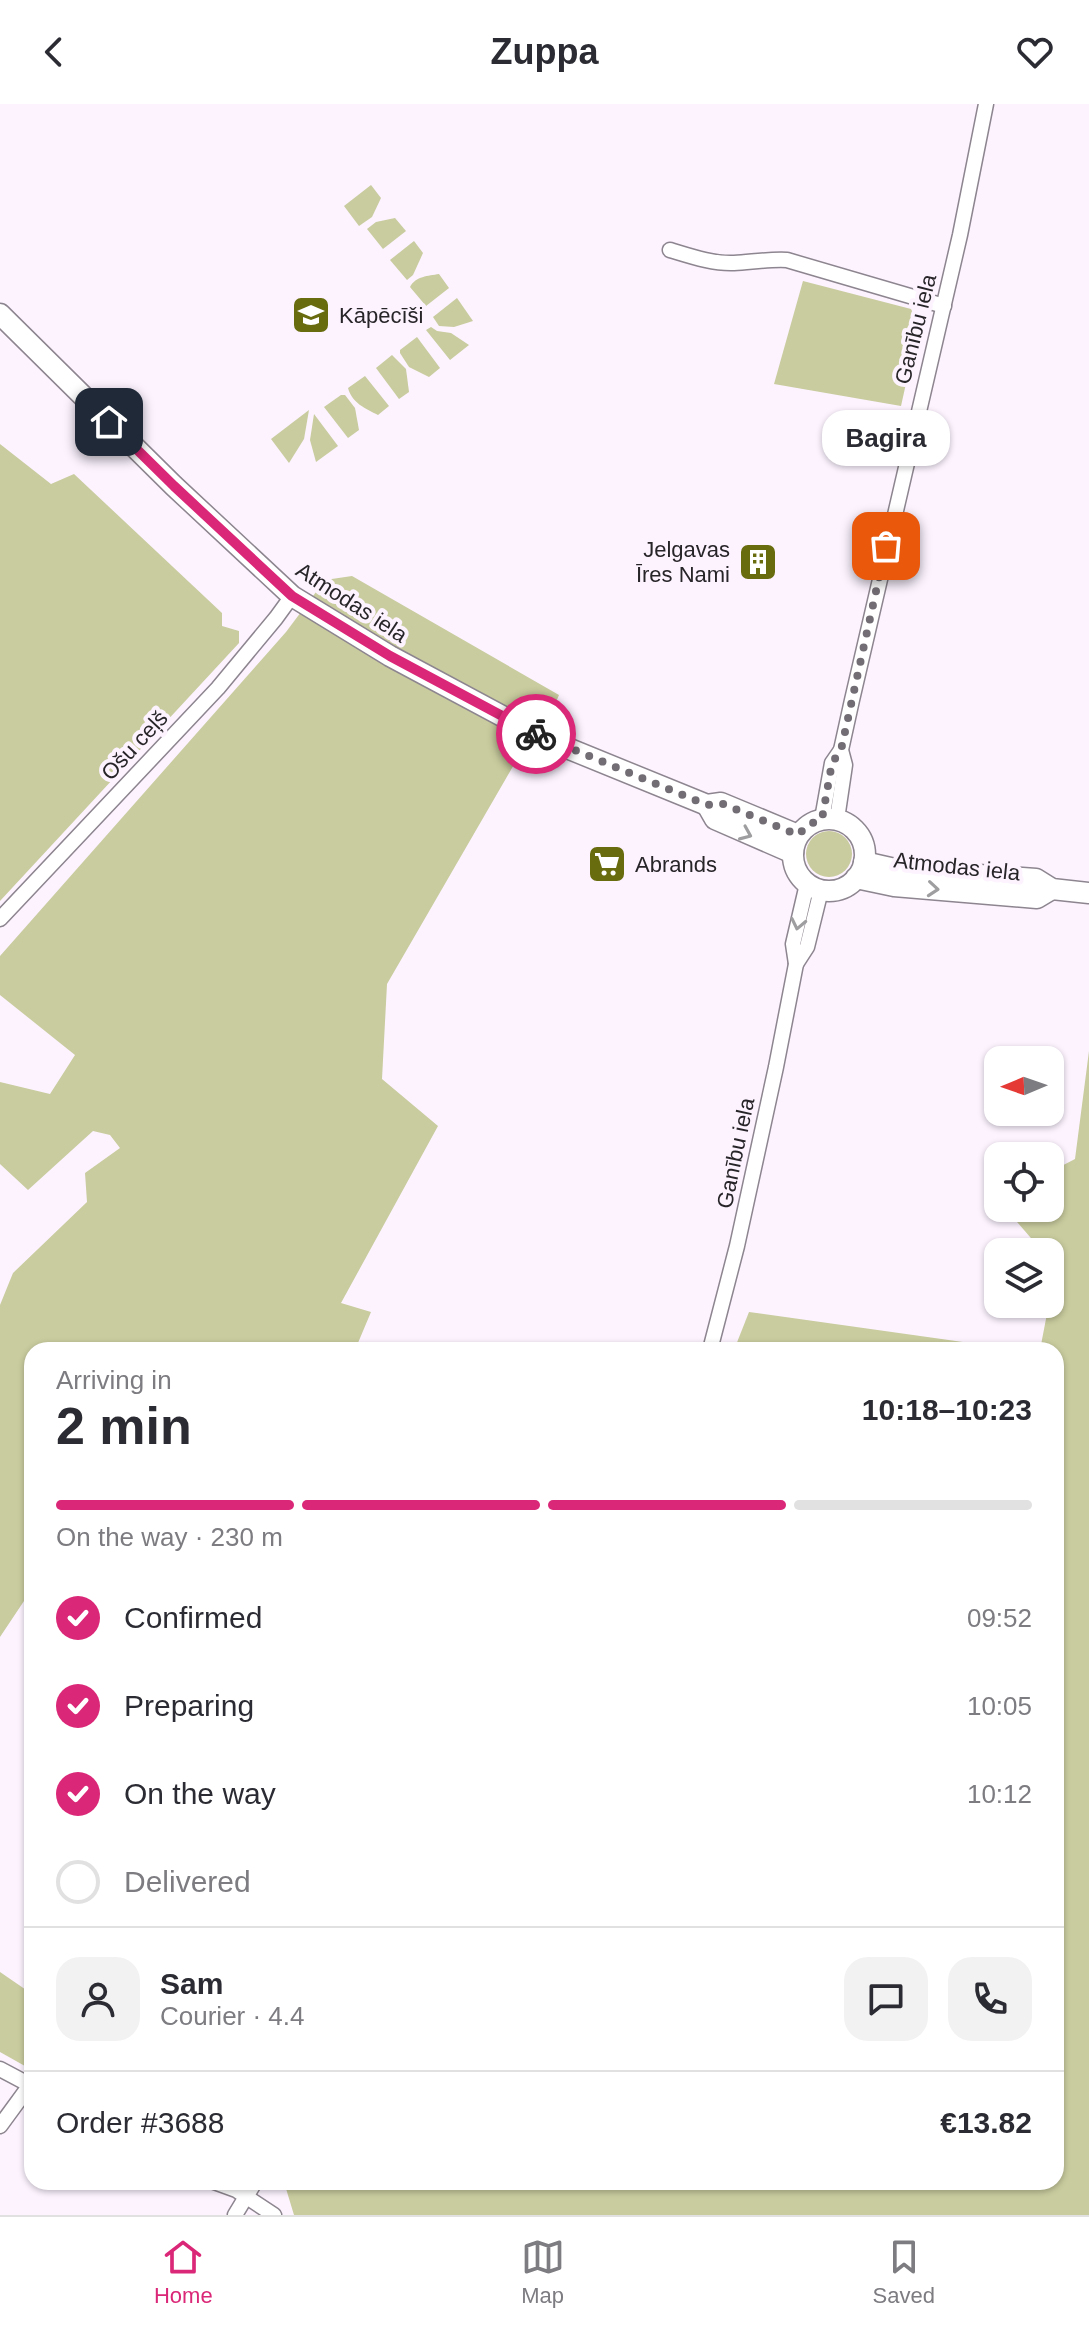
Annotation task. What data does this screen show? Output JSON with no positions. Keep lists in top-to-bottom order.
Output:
{
  "streets": {
    "main road": ["Atmodas iela"],
    "street": ["Ganību iela", "Ošu ceļš"]
  },
  "crossings": [
    ["Ganību iela", "Atmodas iela"],
    ["Atmodas iela", "Ošu ceļš"]
  ],
  "places": {
    "school or university": ["Kāpēcīši"],
    "other": ["Bagira"],
    "building": ["Jelgavas Īres Nami"],
    "supermarket": ["Abrands"]
  },
  "north": "left",
  "page": {
    "header": "Zuppa",
    "bubble": "Bagira",
    "heading": ["2 min", "Arriving in", "10:18–10:23"],
    "panel": [
      "Sam",
      "Courier · 4.4",
      "Order #3688",
      "€13.82"
    ],
    "bar": "On the way · 230 m",
    "list": [
      ["Confirmed", "09:52"],
      ["Preparing", "10:05"],
      ["On the way", "10:12"],
      "Delivered"
    ],
    "tabs": ["Home", "Map", "Saved"]
  }
}
